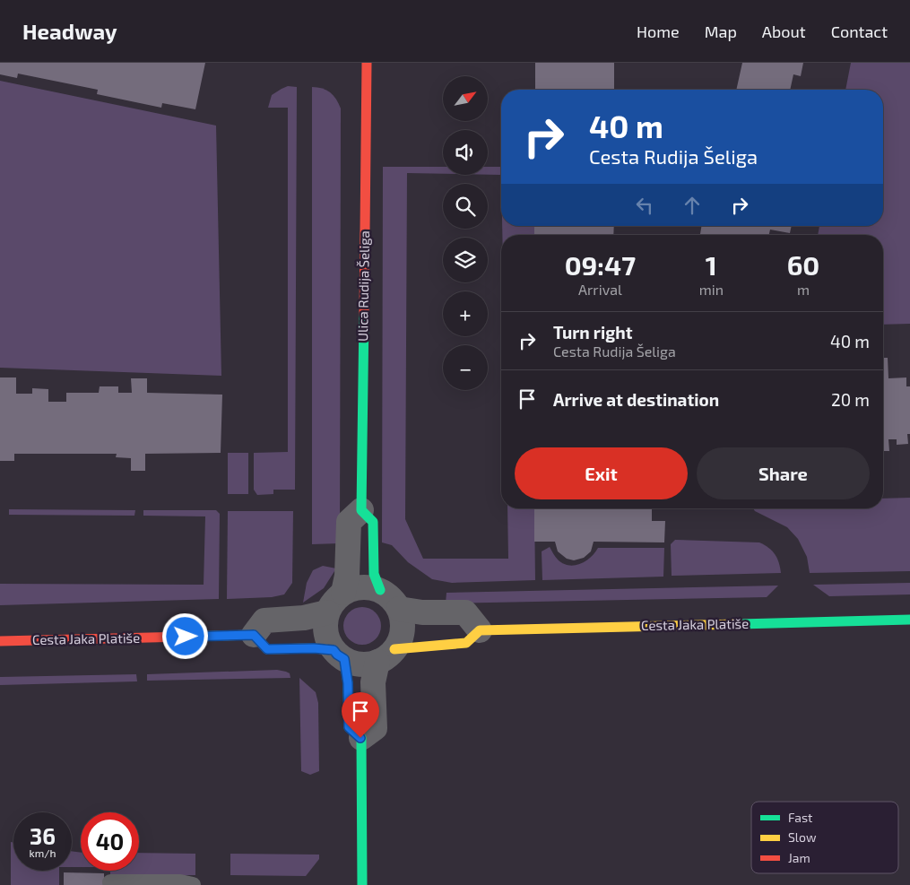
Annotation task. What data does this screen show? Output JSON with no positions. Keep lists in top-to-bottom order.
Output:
{
  "streets": {
    "street": ["Ulica Rudija Šeliga", "Cesta Jaka Platiše"]
  },
  "legend": ["Fast", "Slow", "Jam"],
  "north": "top right",
  "page": {
    "header": "Headway",
    "nav": [
      "Home",
      "Map",
      "About",
      "Contact"
    ],
    "map_buttons": ["+", "−"],
    "turn": ["40 m", "Cesta Rudija Šeliga"],
    "eta": [
      "09:47",
      "Arrival",
      "1",
      "min",
      "60",
      "m"
    ],
    "list": [
      {
        "name": "Turn right",
        "note": "Cesta Rudija Šeliga",
        "value": "40 m"
      },
      {
        "name": "Arrive at destination",
        "value": "20 m"
      }
    ],
    "buttons": ["Exit", "Share"],
    "speed": "36 km/h",
    "limit": "40"
  }
}
